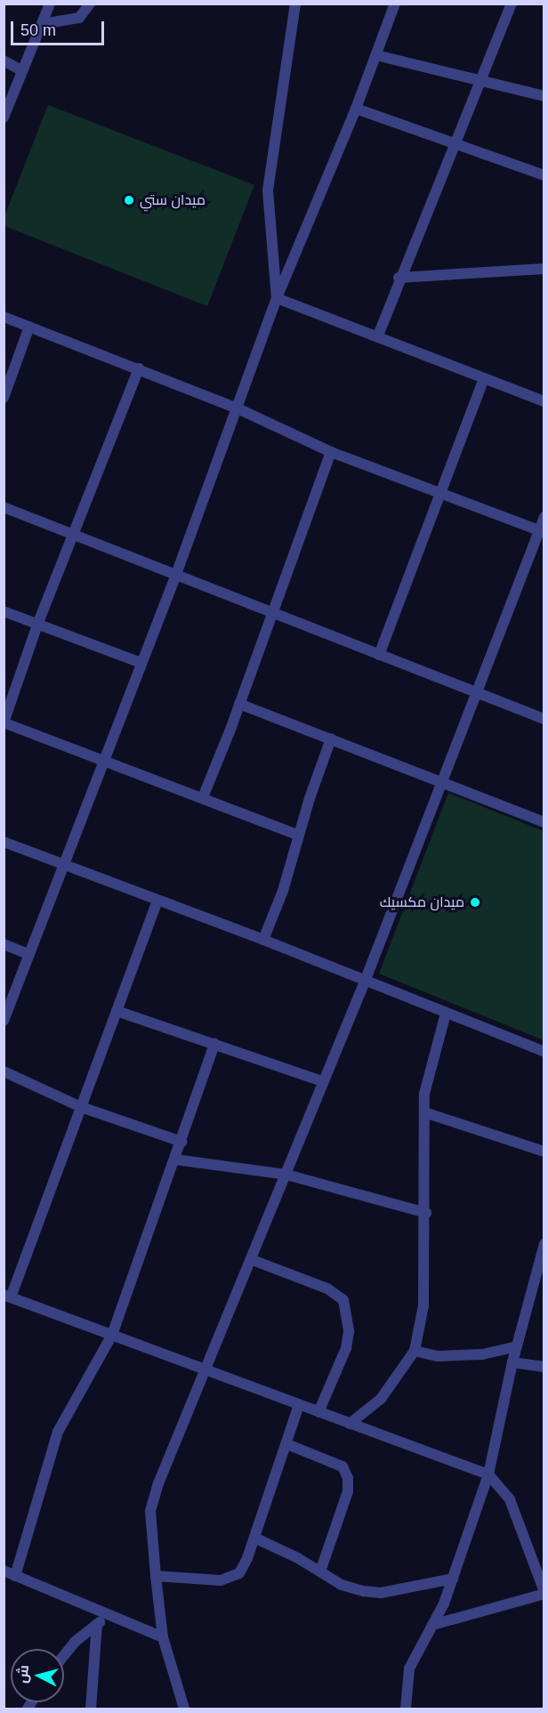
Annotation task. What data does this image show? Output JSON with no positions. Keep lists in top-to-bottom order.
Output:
{
  "places": ["ميدان ستي", "ميدان مكسيك"],
  "scale_bar": "50 m",
  "north": "left"
}
